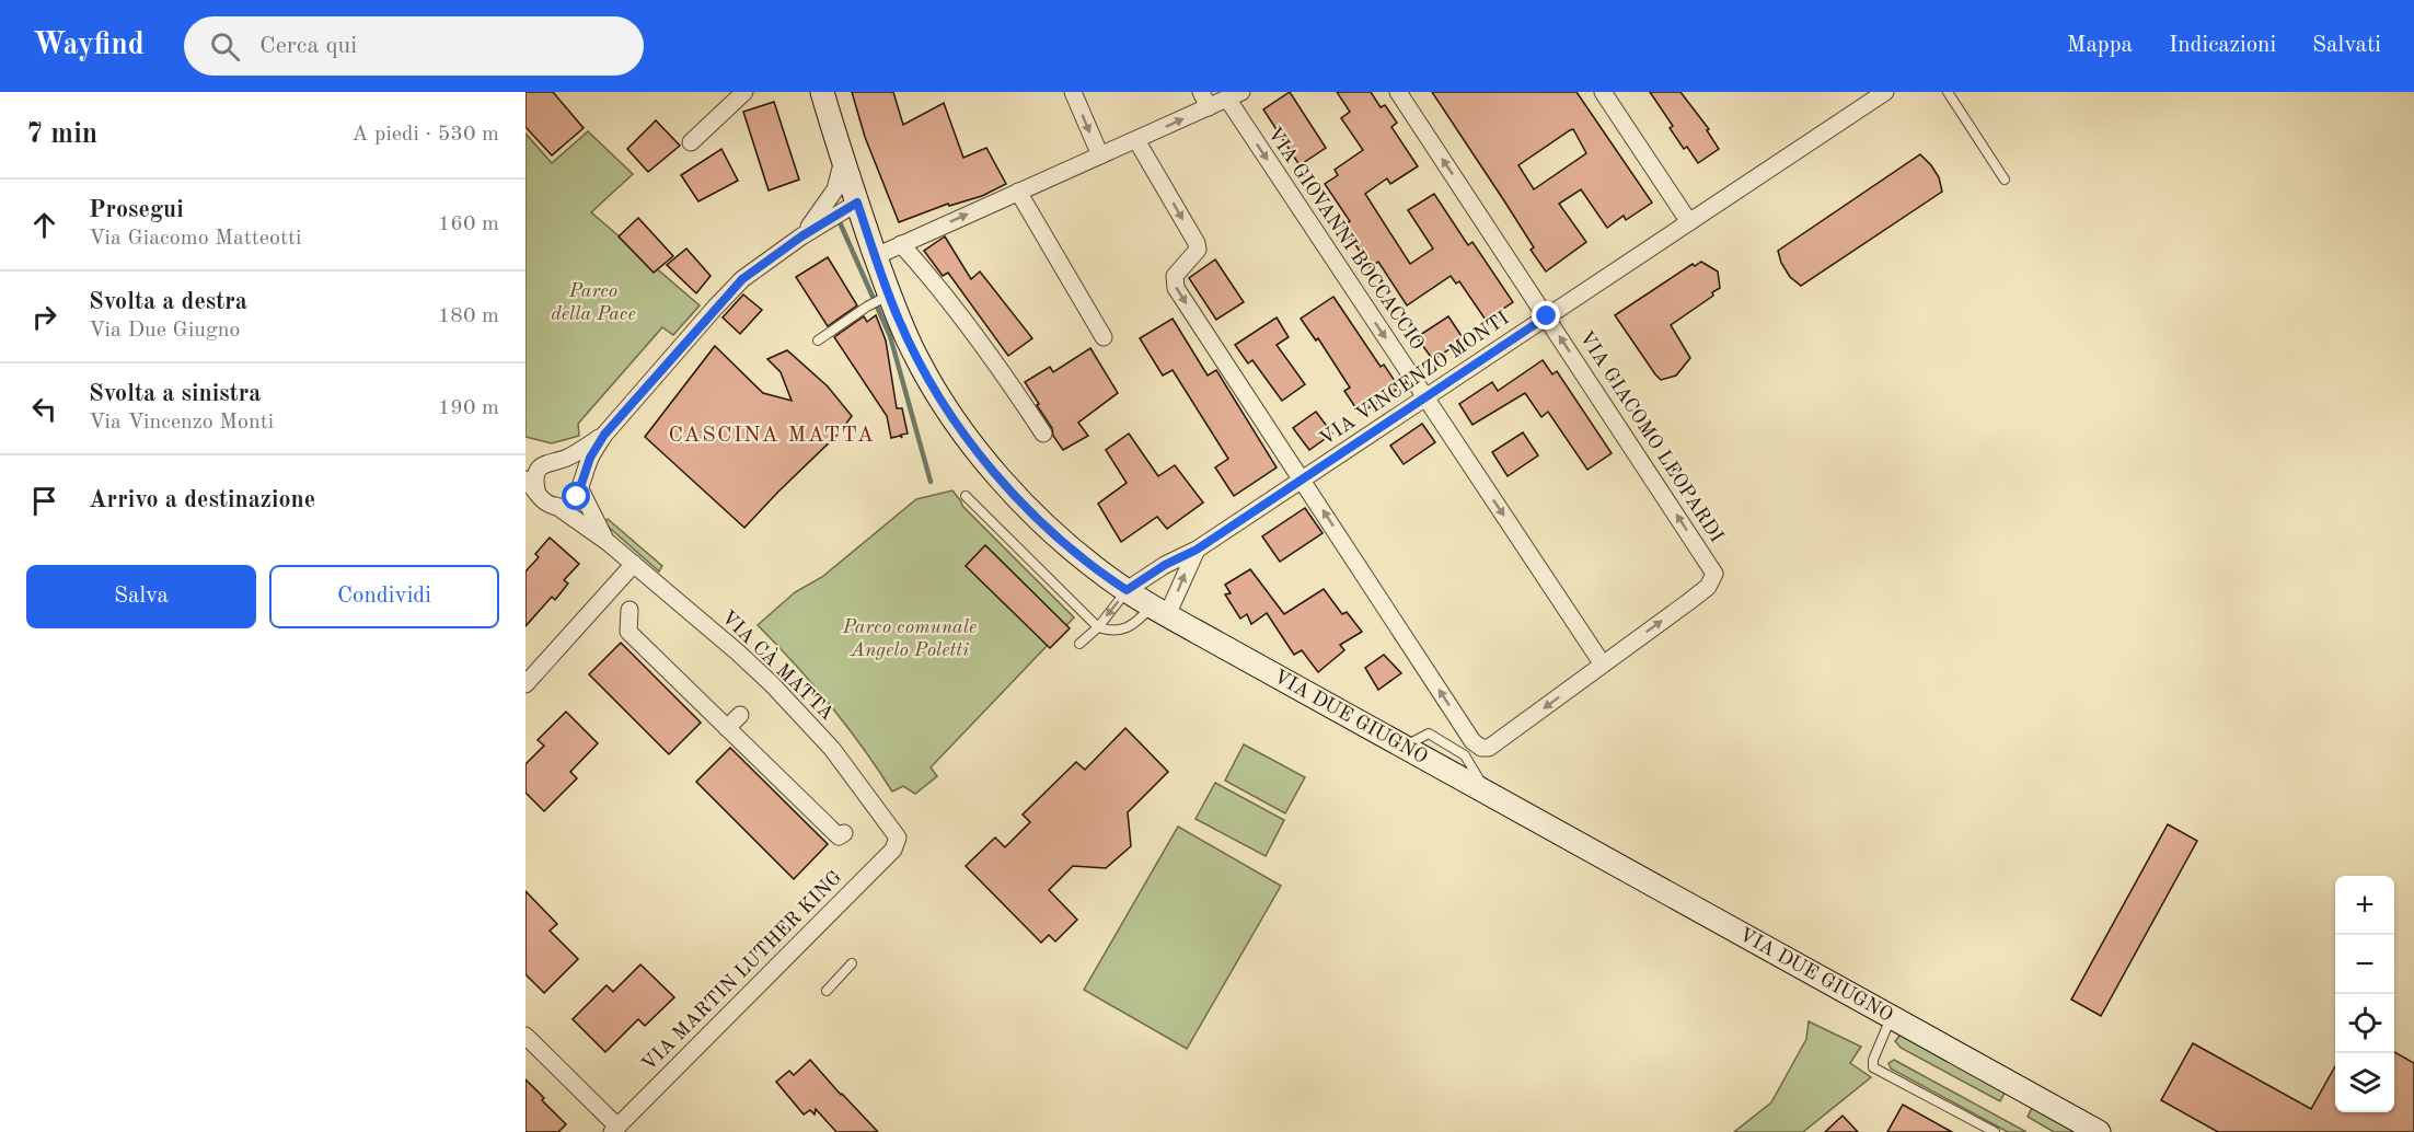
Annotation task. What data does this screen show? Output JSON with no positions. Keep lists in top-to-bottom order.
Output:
{
  "streets": {
    "main road": ["VIA DUE GIUGNO"],
    "street": [
      "VIA GIOVANNI BOCCACCIO",
      "VIA VINCENZO MONTI",
      "VIA GIACOMO LEOPARDI",
      "VIA CÀ MATTA",
      "VIA MARTIN LUTHER KING"
    ]
  },
  "crossings": [
    ["VIA GIOVANNI BOCCACCIO", "VIA VINCENZO MONTI"],
    ["VIA GIOVANNI BOCCACCIO", "VIA GIACOMO LEOPARDI"],
    ["VIA VINCENZO MONTI", "VIA GIACOMO LEOPARDI"],
    ["VIA VINCENZO MONTI", "VIA DUE GIUGNO"],
    ["VIA CÀ MATTA", "VIA MARTIN LUTHER KING"]
  ],
  "one_way": ["VIA GIOVANNI BOCCACCIO", "VIA GIACOMO LEOPARDI"],
  "districts": ["CASCINA MATTA"],
  "parks": ["Parco della Pace", "Parco comunale Angelo Poletti"],
  "page": {
    "header": "Wayfind",
    "search": "Cerca qui",
    "nav": ["Mappa", "Indicazioni", "Salvati"],
    "heading": ["7 min", "A piedi · 530 m"],
    "list": [
      ["Prosegui", "Via Giacomo Matteotti", "160 m"],
      ["Svolta a destra", "Via Due Giugno", "180 m"],
      ["Svolta a sinistra", "Via Vincenzo Monti", "190 m"],
      "Arrivo a destinazione"
    ],
    "buttons": ["Salva", "Condividi"],
    "map_buttons": ["+", "−"]
  }
}
